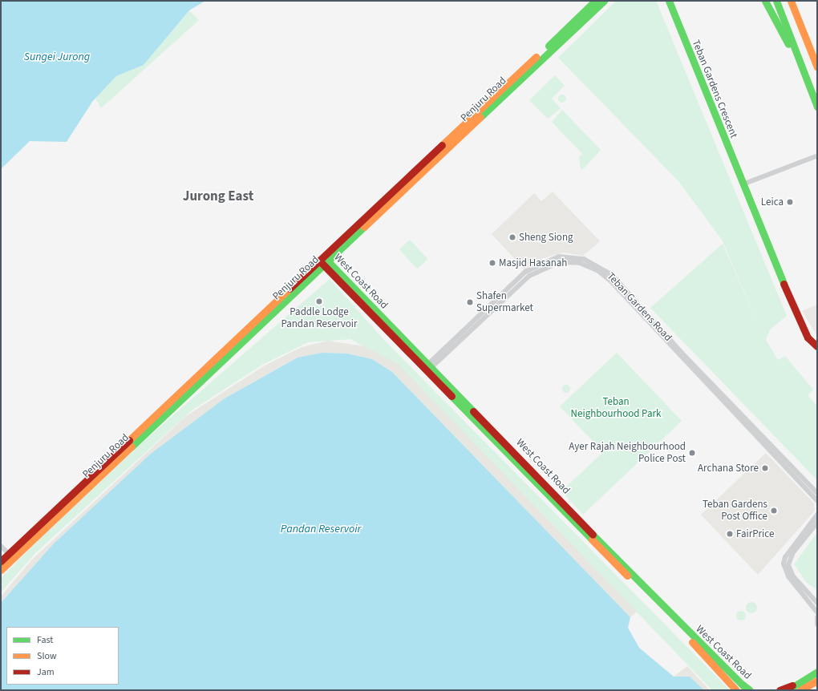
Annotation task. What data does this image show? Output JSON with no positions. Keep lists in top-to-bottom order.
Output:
{
  "streets": {
    "main road": ["Teban Gardens Crescent", "Penjuru Road", "West Coast Road"],
    "street": ["Teban Gardens Road"]
  },
  "crossings": [
    ["Penjuru Road", "West Coast Road"],
    ["West Coast Road", "Teban Gardens Road"]
  ],
  "districts": ["Jurong East"],
  "water": ["Sungei Jurong", "Pandan Reservoir"],
  "parks": ["Teban Neighbourhood Park"],
  "places": [
    "Leica",
    "Sheng Siong",
    "Masjid Hasanah",
    "Paddle Lodge Pandan Reservoir",
    "Shafen Supermarket",
    "Ayer Rajah Neighbourhood Police Post",
    "Archana Store",
    "Teban Gardens Post Office",
    "FairPrice"
  ],
  "legend": ["Fast", "Slow", "Jam"]
}
